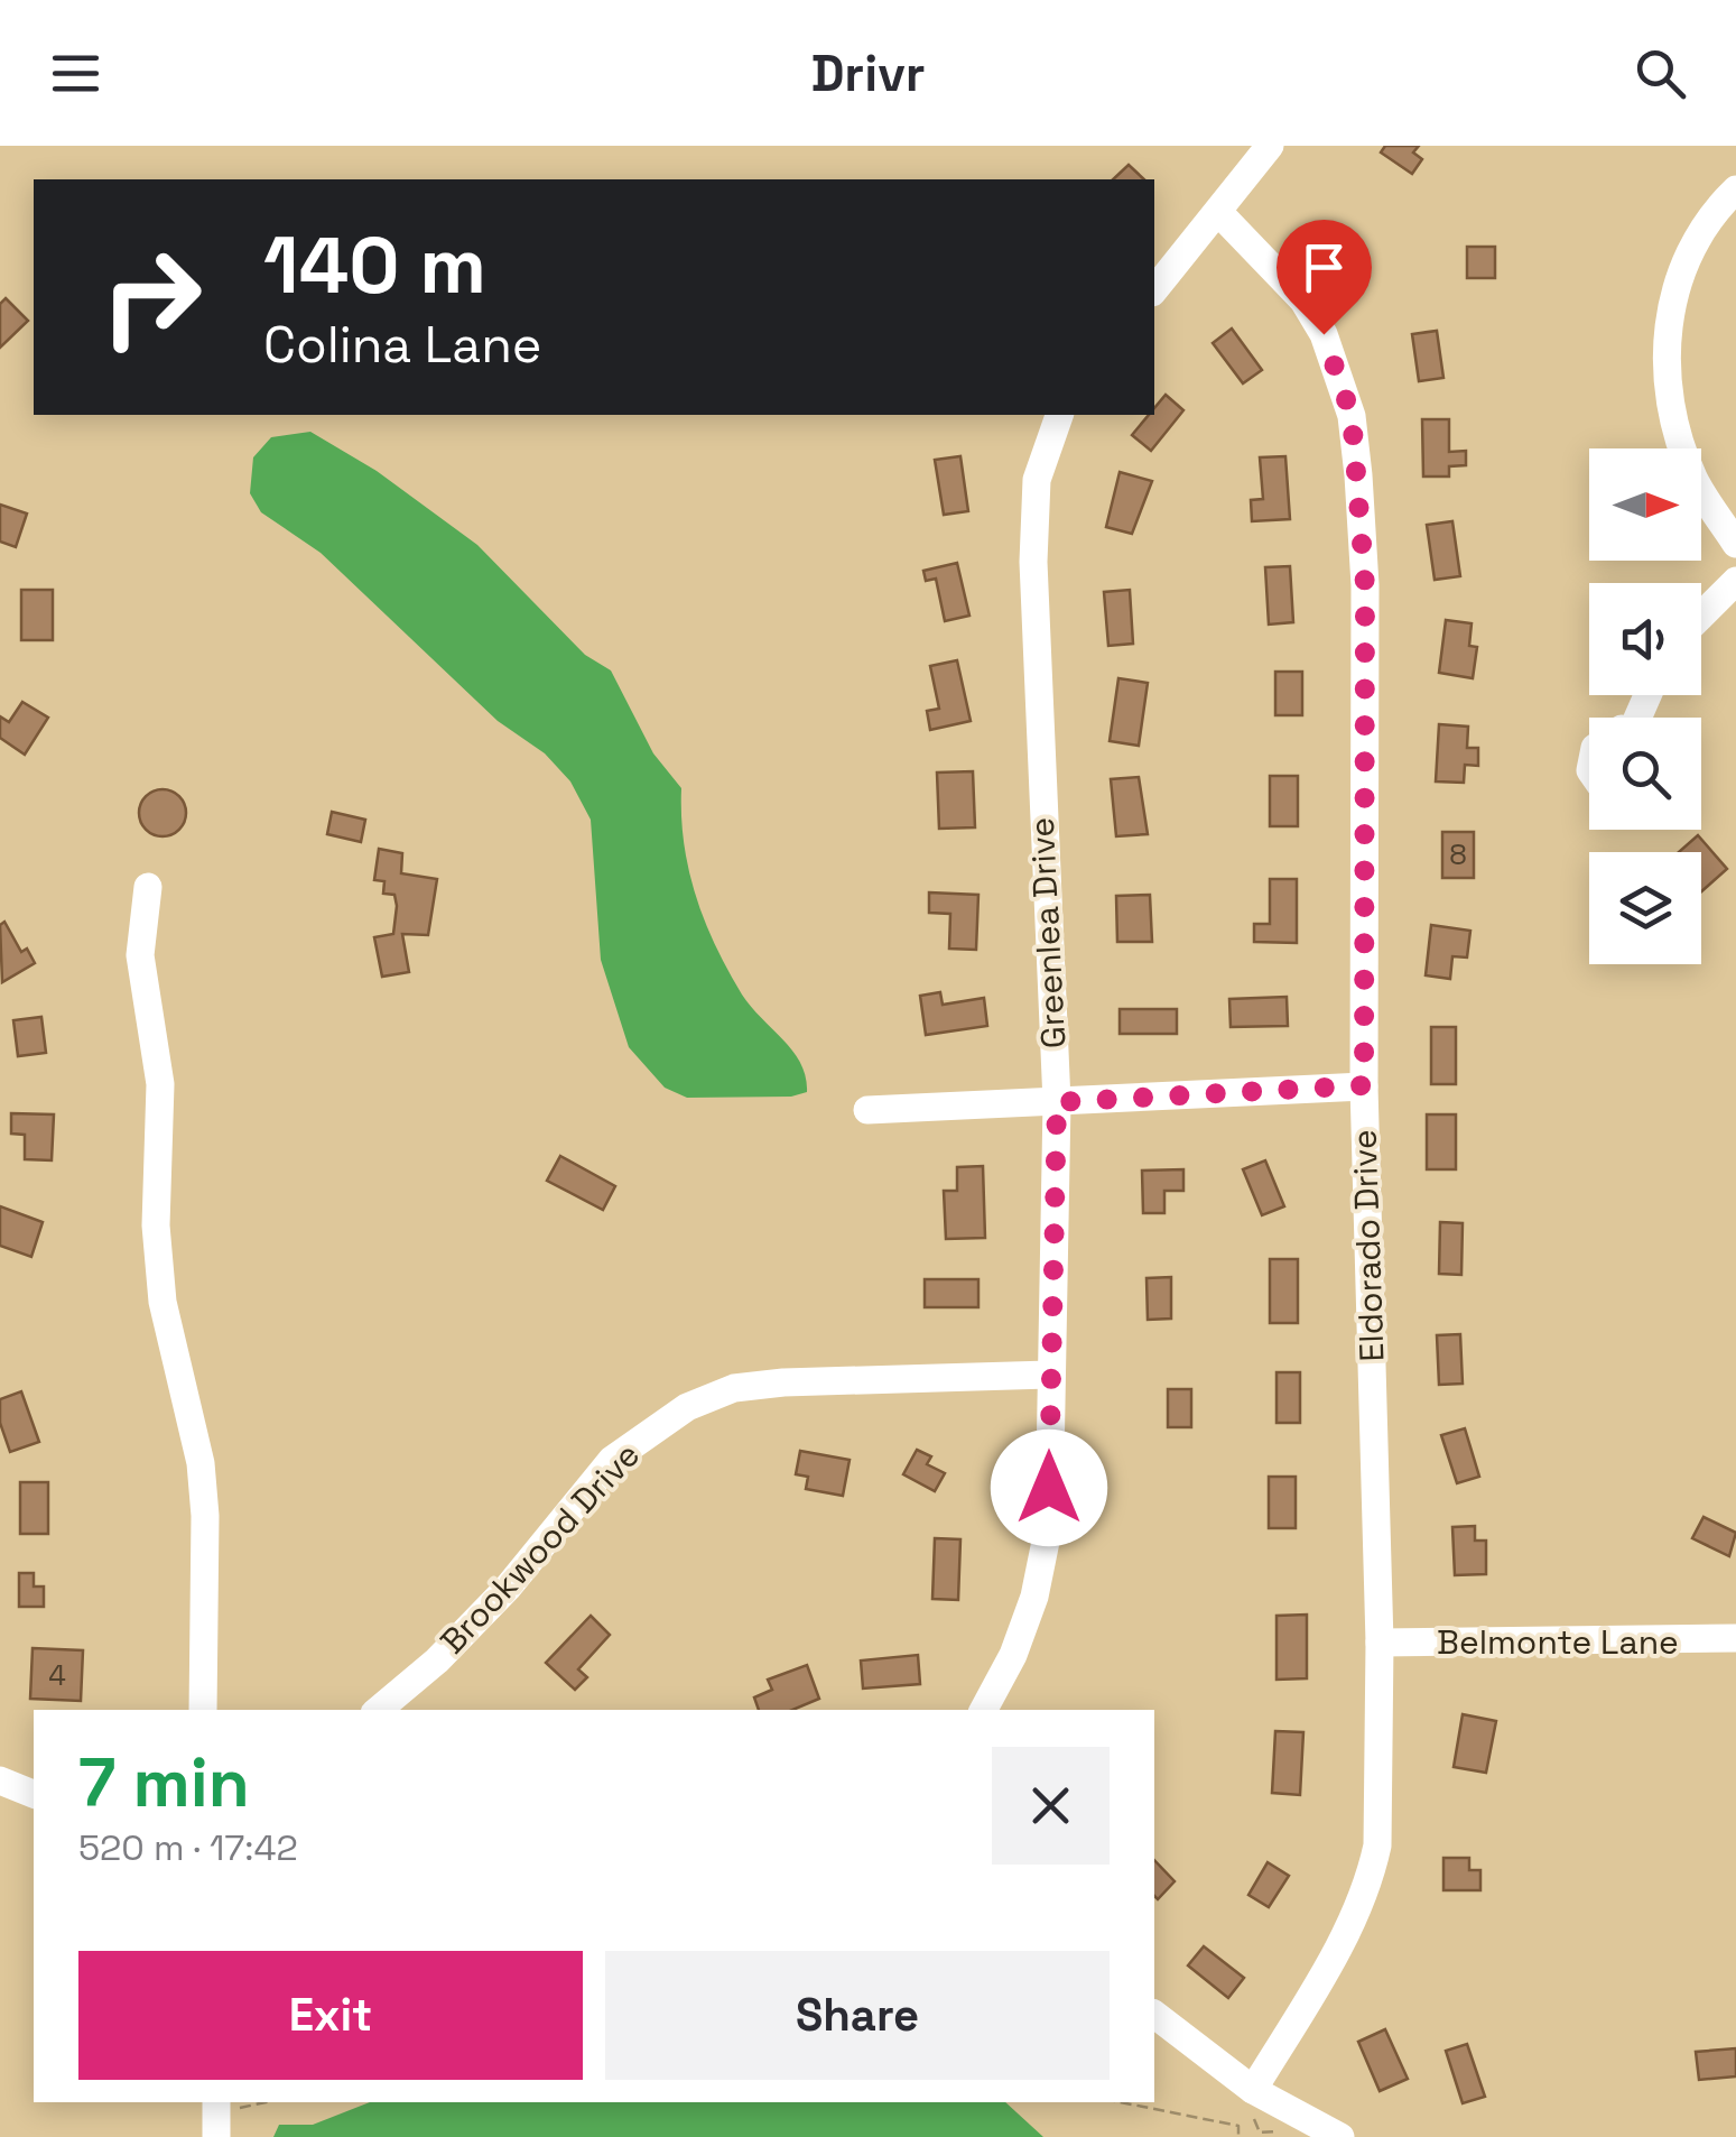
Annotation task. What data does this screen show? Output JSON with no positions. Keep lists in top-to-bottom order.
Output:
{
  "streets": {
    "street": [
      "Greenlea Drive",
      "Eldorado Drive",
      "Brookwood Drive",
      "Belmonte Lane"
    ]
  },
  "crossings": [
    ["Greenlea Drive", "Brookwood Drive"],
    ["Eldorado Drive", "Belmonte Lane"]
  ],
  "house_numbers": ["8", "4"],
  "north": "right",
  "page": {
    "header": "Drivr",
    "turn": ["140 m", "Colina Lane"],
    "heading": ["7 min", "520 m · 17:42"],
    "buttons": ["Exit", "Share"]
  }
}
